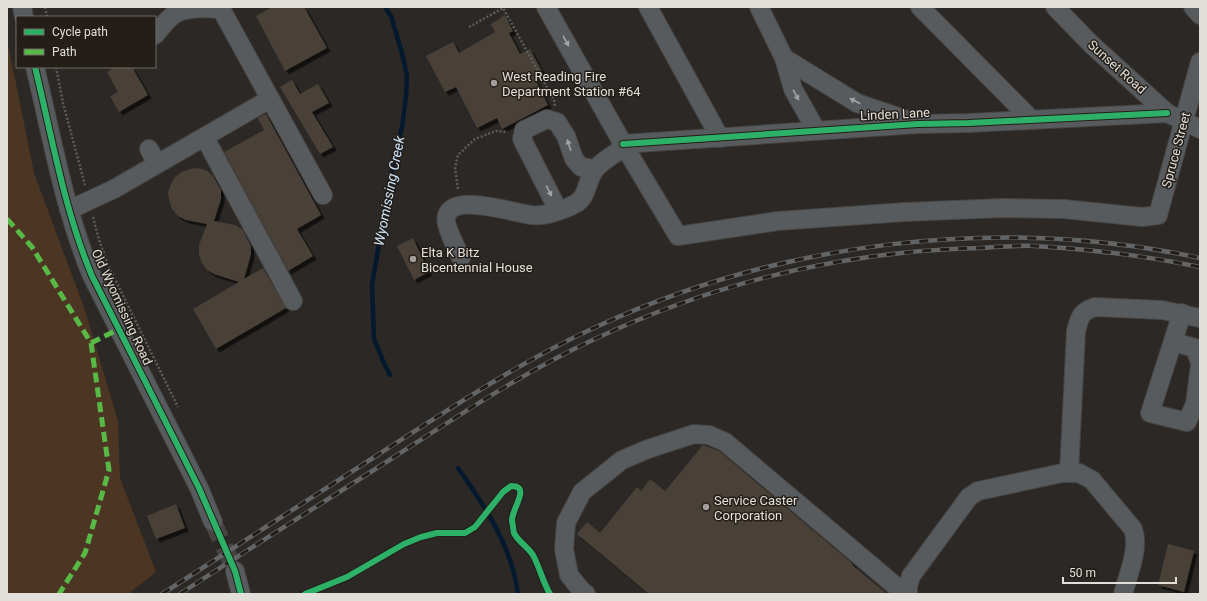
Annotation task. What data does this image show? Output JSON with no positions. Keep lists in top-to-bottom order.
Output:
{
  "streets": {
    "street": [
      "Sunset Road",
      "Linden Lane",
      "Spruce Street",
      "Old Wyomissing Road"
    ]
  },
  "crossings": [
    ["Sunset Road", "Linden Lane"],
    ["Sunset Road", "Spruce Street"],
    ["Linden Lane", "Spruce Street"]
  ],
  "water": ["Wyomissing Creek"],
  "places": ["West Reading Fire Department Station #64", "Elta K Bitz Bicentennial House", "Service Caster Corporation"],
  "legend": ["Cycle path", "Path"],
  "scale_bar": "50 m"
}
